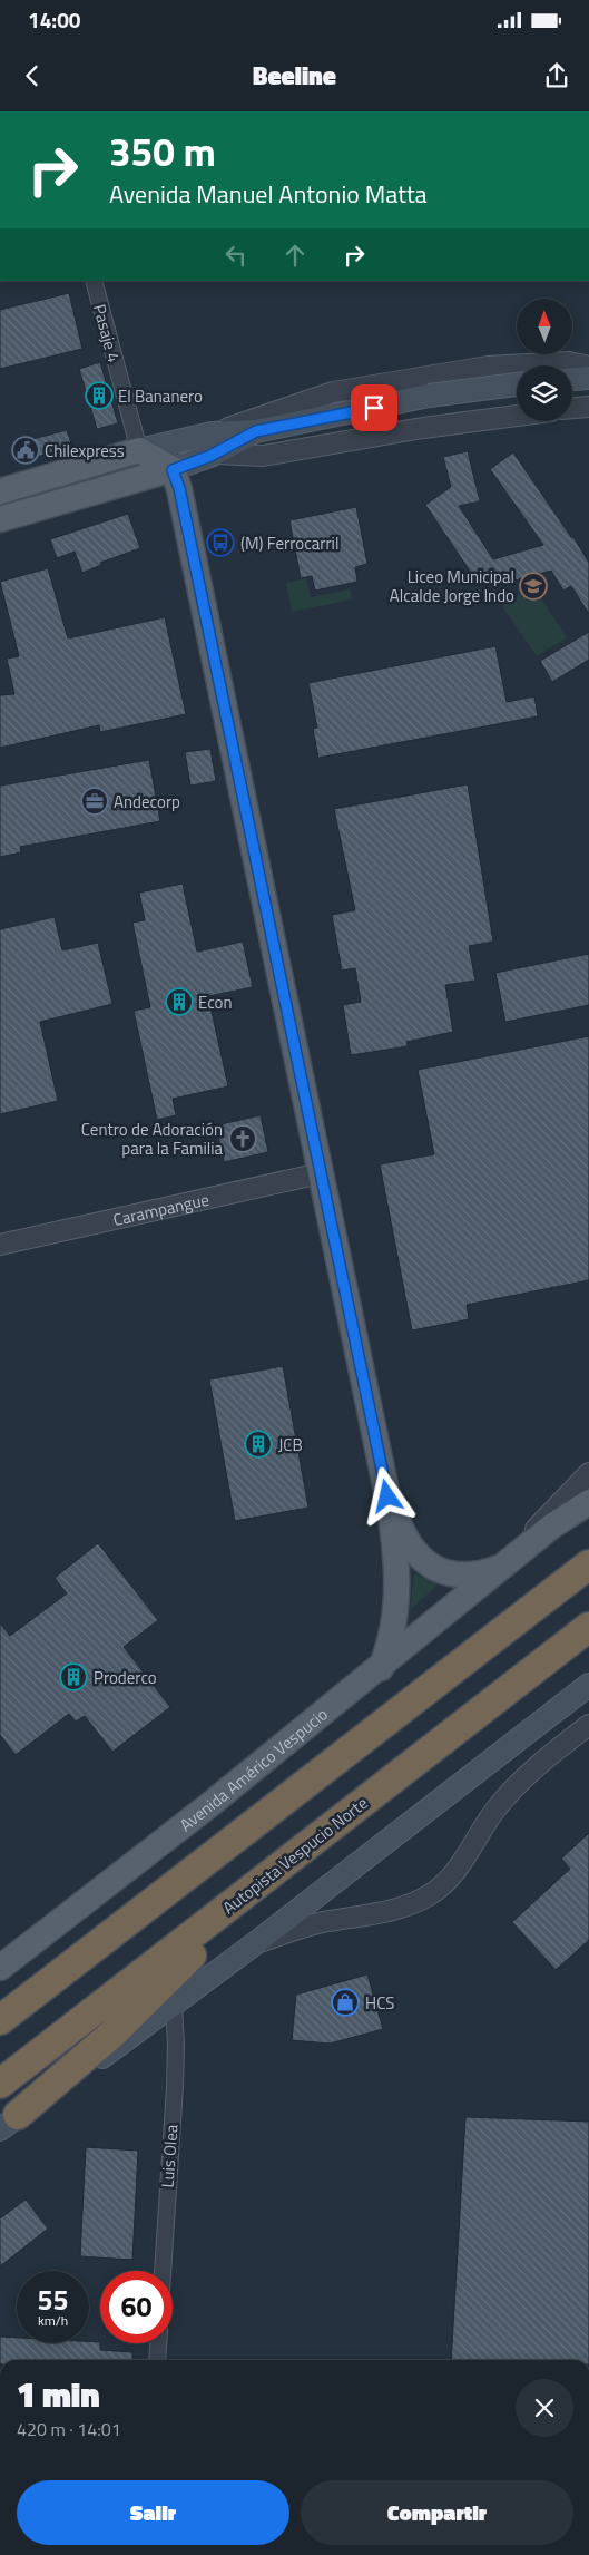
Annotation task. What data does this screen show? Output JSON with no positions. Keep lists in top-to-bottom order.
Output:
{
  "streets": {
    "highway": ["Autopista Vespucio Norte"],
    "main road": ["Avenida Américo Vespucio"],
    "street": ["Pasaje 4", "Carampangue", "Luis Olea"]
  },
  "places": {
    "building": [
      "El Bananero",
      "Econ",
      "JCB",
      "Proderco"
    ],
    "public building": ["Chilexpress"],
    "bus stop": ["(M) Ferrocarril"],
    "school or university": ["Liceo Municipal Alcalde Jorge Indo"],
    "office": ["Andecorp"],
    "church": ["Centro de Adoración para la Familia"],
    "shop": ["HCS"]
  },
  "north": "top",
  "page": {
    "status": "14:00",
    "header": "Beeline",
    "turn": ["350 m", "Avenida Manuel Antonio Matta"],
    "speed": "55 km/h",
    "limit": "60",
    "heading": ["1 min", "420 m · 14:01"],
    "buttons": ["Salir", "Compartir"]
  }
}
